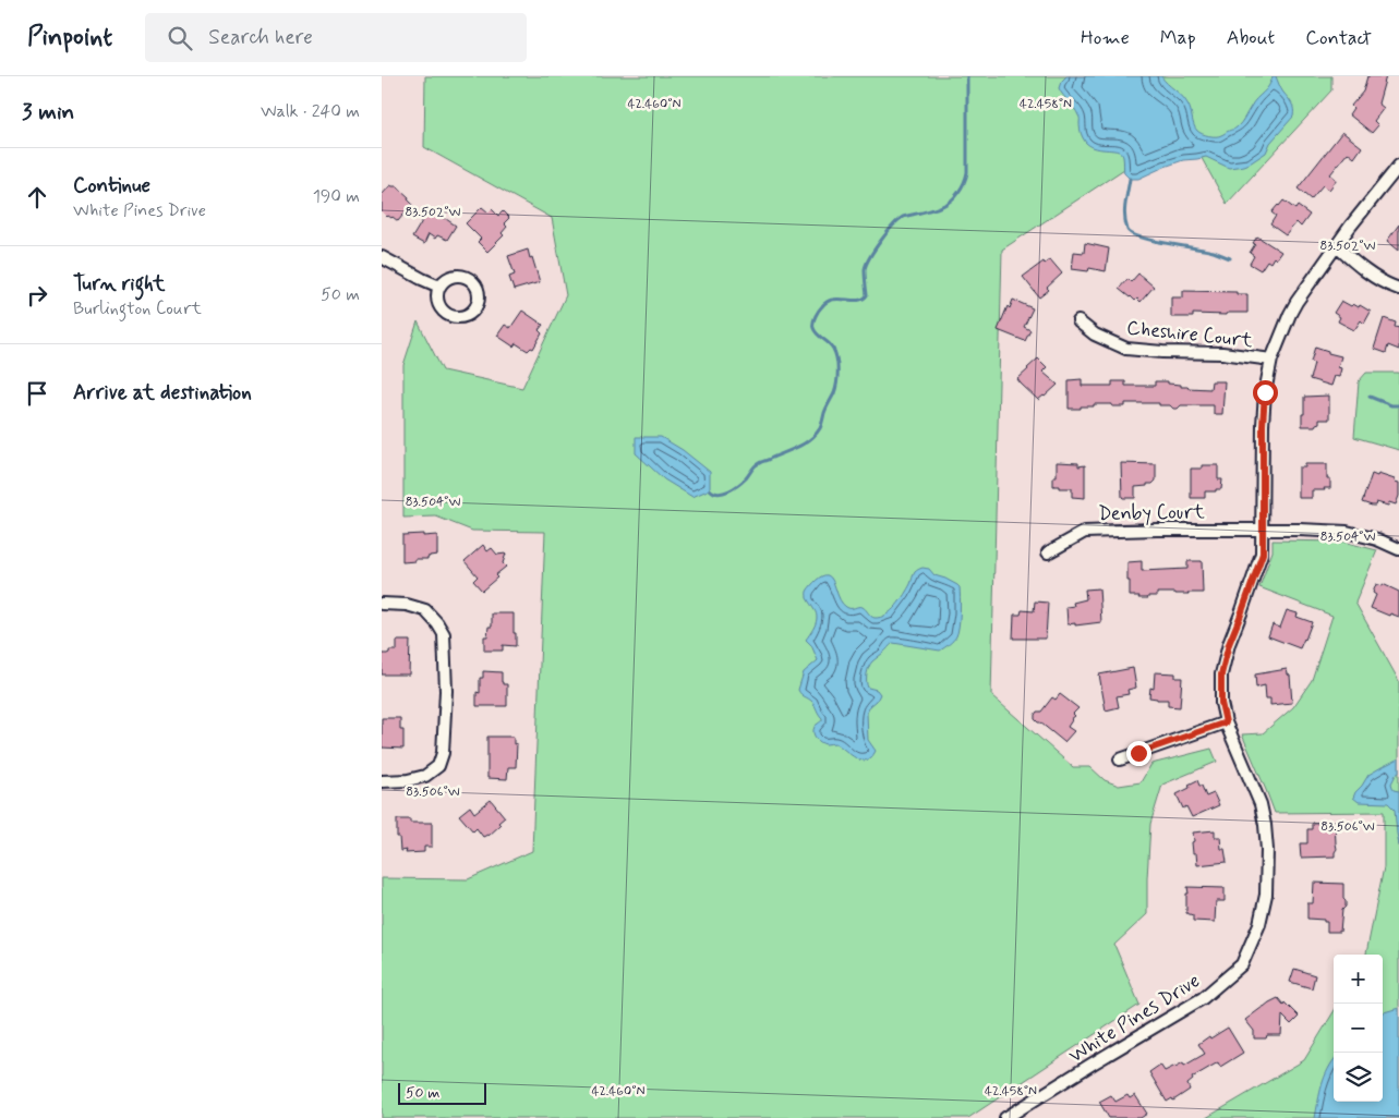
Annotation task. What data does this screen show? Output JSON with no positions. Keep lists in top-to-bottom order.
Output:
{
  "streets": {
    "street": ["Cheshire Court", "Denby Court", "White Pines Drive"]
  },
  "crossings": [
    ["Cheshire Court", "White Pines Drive"],
    ["Denby Court", "White Pines Drive"]
  ],
  "scale_bar": "50 m",
  "page": {
    "header": "Pinpoint",
    "search": "Search here",
    "nav": [
      "Home",
      "Map",
      "About",
      "Contact"
    ],
    "heading": ["3 min", "Walk · 240 m"],
    "list": [
      ["Continue", "White Pines Drive", "190 m"],
      ["Turn right", "Burlington Court", "50 m"],
      "Arrive at destination"
    ],
    "map_buttons": ["+", "−"],
    "scale": "50 m"
  },
  "coordinates": [
    "42.460°N",
    "42.458°N",
    "83.502°W",
    "83.504°W",
    "83.506°W"
  ]
}
